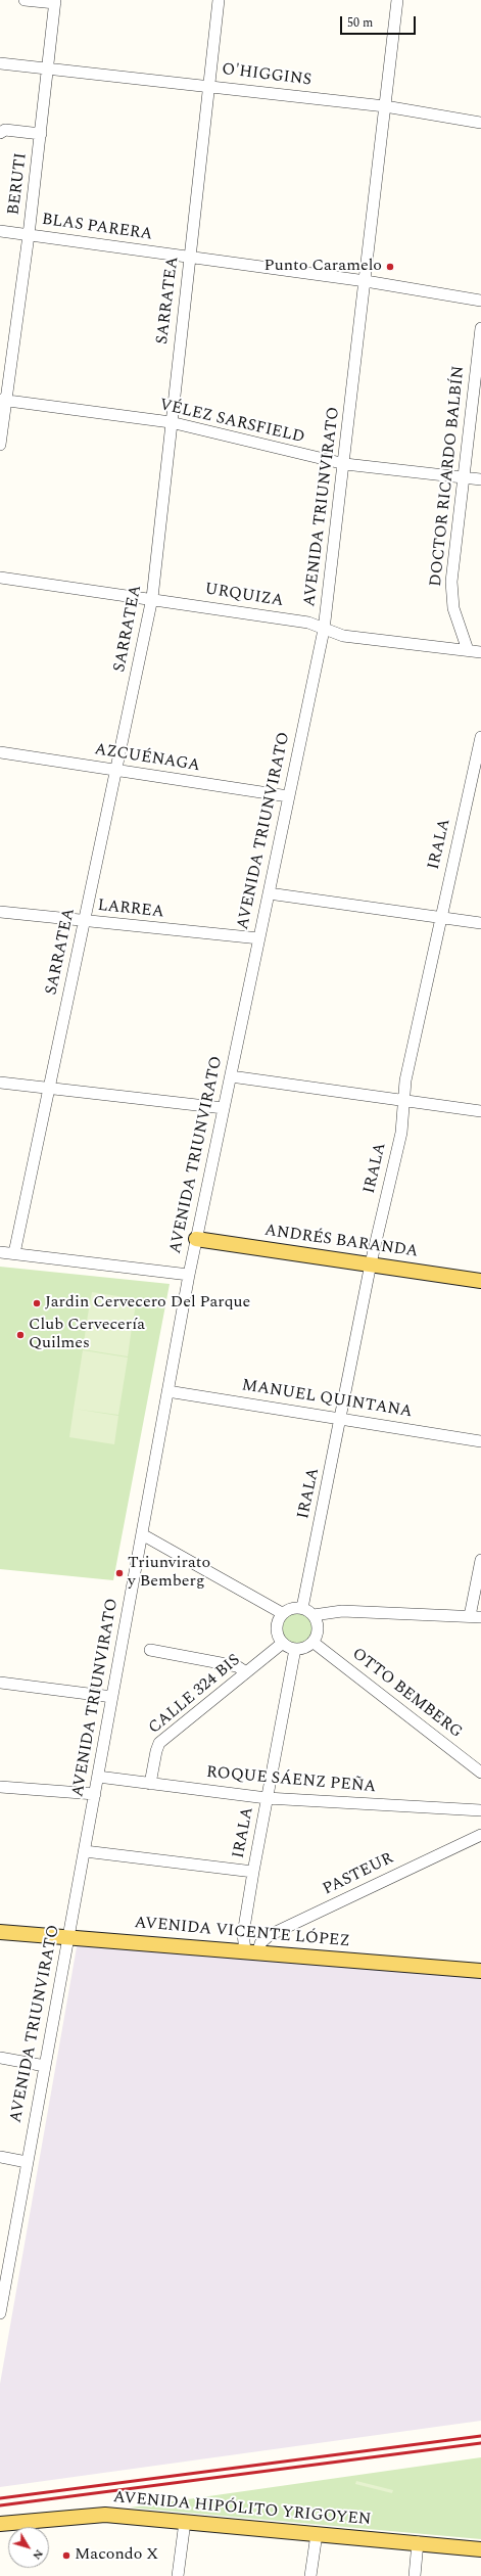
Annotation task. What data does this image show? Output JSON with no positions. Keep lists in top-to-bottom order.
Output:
{
  "streets": {
    "main road": ["ANDRÉS BARANDA", "AVENIDA VICENTE LÓPEZ", "AVENIDA HIPÓLITO YRIGOYEN"],
    "street": [
      "O'HIGGINS",
      "BERUTI",
      "BLAS PARERA",
      "SARRATEA",
      "VÉLEZ SARSFIELD",
      "DOCTOR RICARDO BALBÍN",
      "AVENIDA TRIUNVIRATO",
      "URQUIZA",
      "AZCUÉNAGA",
      "IRALA",
      "LARREA",
      "MANUEL QUINTANA",
      "OTTO BEMBERG",
      "CALLE 324 BIS",
      "ROQUE SÁENZ PEÑA",
      "PASTEUR"
    ]
  },
  "crossings": [
    ["O'HIGGINS", "BERUTI"],
    ["O'HIGGINS", "SARRATEA"],
    ["O'HIGGINS", "AVENIDA TRIUNVIRATO"],
    ["BERUTI", "BLAS PARERA"],
    ["BERUTI", "VÉLEZ SARSFIELD"],
    ["BLAS PARERA", "SARRATEA"],
    ["BLAS PARERA", "AVENIDA TRIUNVIRATO"],
    ["SARRATEA", "VÉLEZ SARSFIELD"],
    ["SARRATEA", "URQUIZA"],
    ["SARRATEA", "AZCUÉNAGA"],
    ["SARRATEA", "LARREA"],
    ["VÉLEZ SARSFIELD", "DOCTOR RICARDO BALBÍN"],
    ["VÉLEZ SARSFIELD", "AVENIDA TRIUNVIRATO"],
    ["DOCTOR RICARDO BALBÍN", "URQUIZA"],
    ["AVENIDA TRIUNVIRATO", "URQUIZA"],
    ["AVENIDA TRIUNVIRATO", "AZCUÉNAGA"],
    ["AVENIDA TRIUNVIRATO", "LARREA"],
    ["AVENIDA TRIUNVIRATO", "ANDRÉS BARANDA"],
    ["AVENIDA TRIUNVIRATO", "MANUEL QUINTANA"],
    ["AVENIDA TRIUNVIRATO", "ROQUE SÁENZ PEÑA"],
    ["AVENIDA TRIUNVIRATO", "AVENIDA VICENTE LÓPEZ"],
    ["IRALA", "ANDRÉS BARANDA"],
    ["IRALA", "MANUEL QUINTANA"],
    ["IRALA", "OTTO BEMBERG"],
    ["IRALA", "CALLE 324 BIS"],
    ["IRALA", "ROQUE SÁENZ PEÑA"],
    ["IRALA", "PASTEUR"],
    ["IRALA", "AVENIDA VICENTE LÓPEZ"],
    ["OTTO BEMBERG", "CALLE 324 BIS"],
    ["CALLE 324 BIS", "ROQUE SÁENZ PEÑA"],
    ["PASTEUR", "AVENIDA VICENTE LÓPEZ"]
  ],
  "places": [
    "Punto Caramelo",
    "Jardin Cervecero Del Parque",
    "Club Cervecería Quilmes",
    "Triunvirato y Bemberg",
    "Macondo X"
  ],
  "scale_bar": "50 m",
  "north": "bottom right"
}
